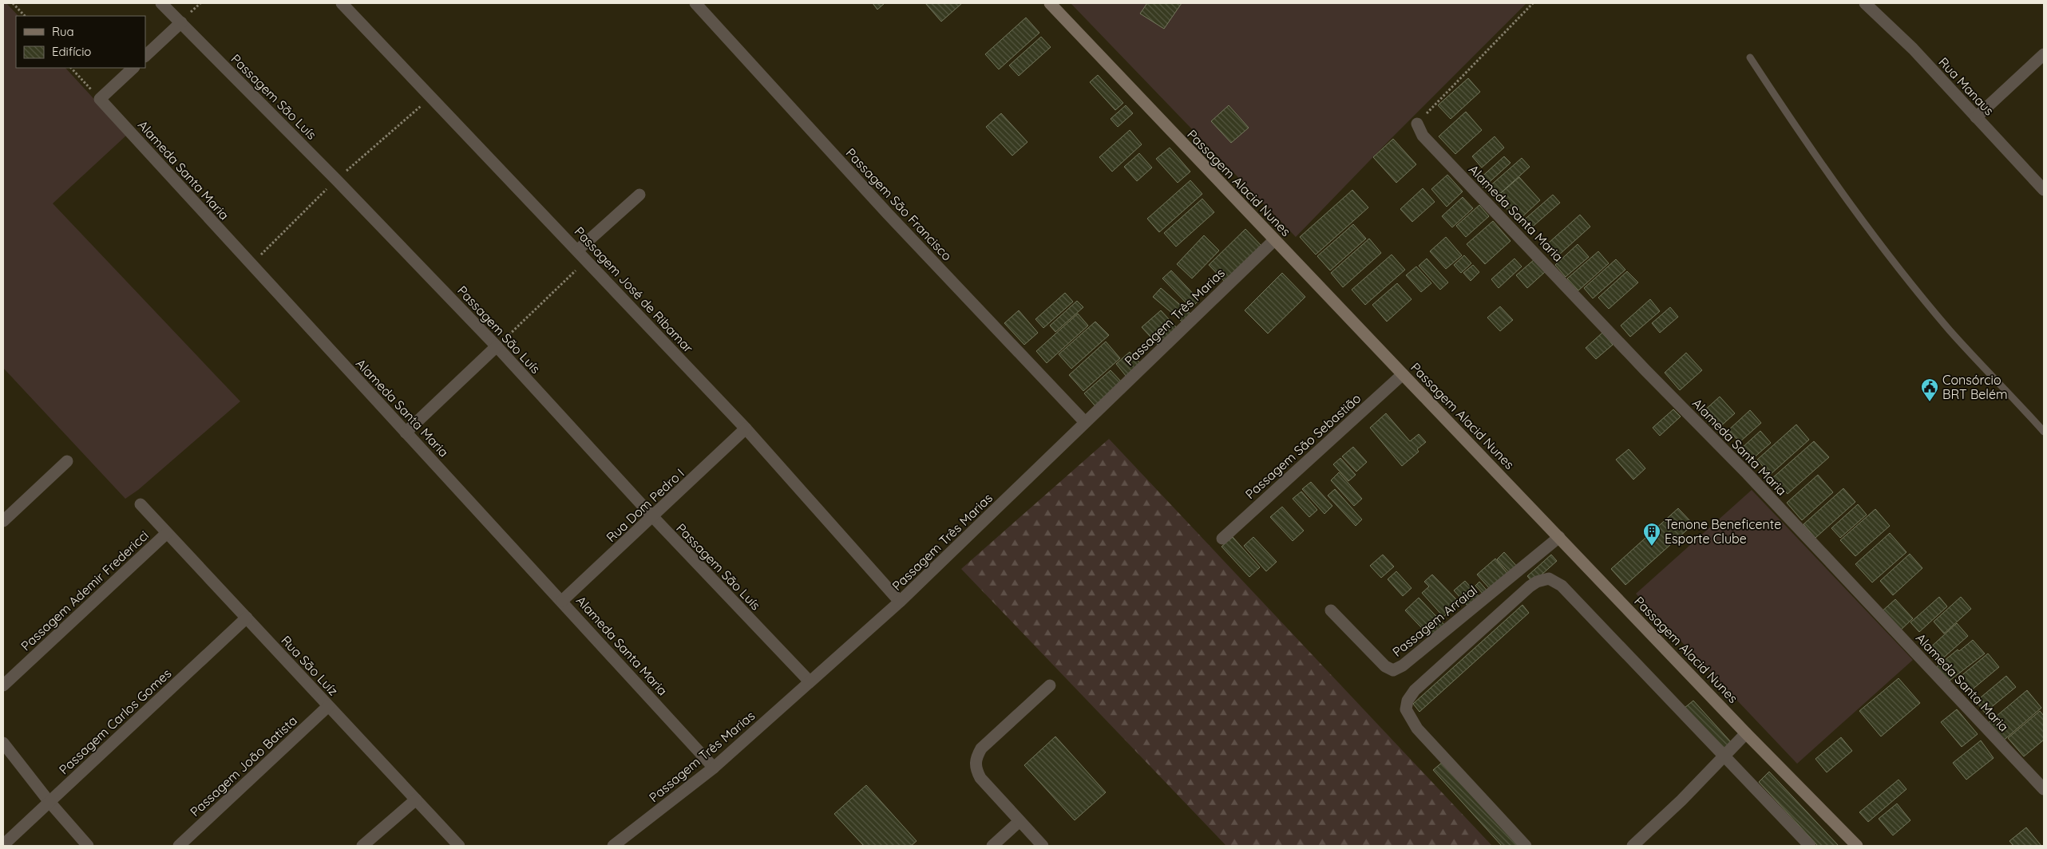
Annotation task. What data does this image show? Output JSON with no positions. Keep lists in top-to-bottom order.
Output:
{
  "streets": {
    "main road": ["Passagem Alacid Nunes"],
    "street": [
      "Rua Manaus",
      "Passagem São Luís",
      "Alameda Santa Maria",
      "Passagem São Francisco",
      "Passagem José de Ribamar",
      "Passagem Três Marias",
      "Passagem São Sebastião",
      "Rua Dom Pedro I",
      "Passagem Ademir Fredericci",
      "Passagem Arraial",
      "Rua São Luíz",
      "Passagem Carlos Gomes",
      "Passagem João Batista"
    ]
  },
  "crossings": [
    ["Passagem São Luís", "Passagem Três Marias"],
    ["Passagem São Luís", "Rua Dom Pedro I"],
    ["Alameda Santa Maria", "Passagem Três Marias"],
    ["Alameda Santa Maria", "Rua Dom Pedro I"],
    ["Passagem Alacid Nunes", "Passagem Três Marias"],
    ["Passagem Alacid Nunes", "Passagem São Sebastião"],
    ["Passagem Alacid Nunes", "Passagem Arraial"],
    ["Passagem São Francisco", "Passagem Três Marias"],
    ["Passagem José de Ribamar", "Passagem Três Marias"],
    ["Passagem José de Ribamar", "Rua Dom Pedro I"],
    ["Passagem Ademir Fredericci", "Rua São Luíz"],
    ["Rua São Luíz", "Passagem Carlos Gomes"],
    ["Rua São Luíz", "Passagem João Batista"]
  ],
  "places": {
    "public building": ["Consórcio BRT Belém"],
    "building": ["Tenone Beneficente Esporte Clube"]
  },
  "legend": ["Rua", "Edifício"]
}
